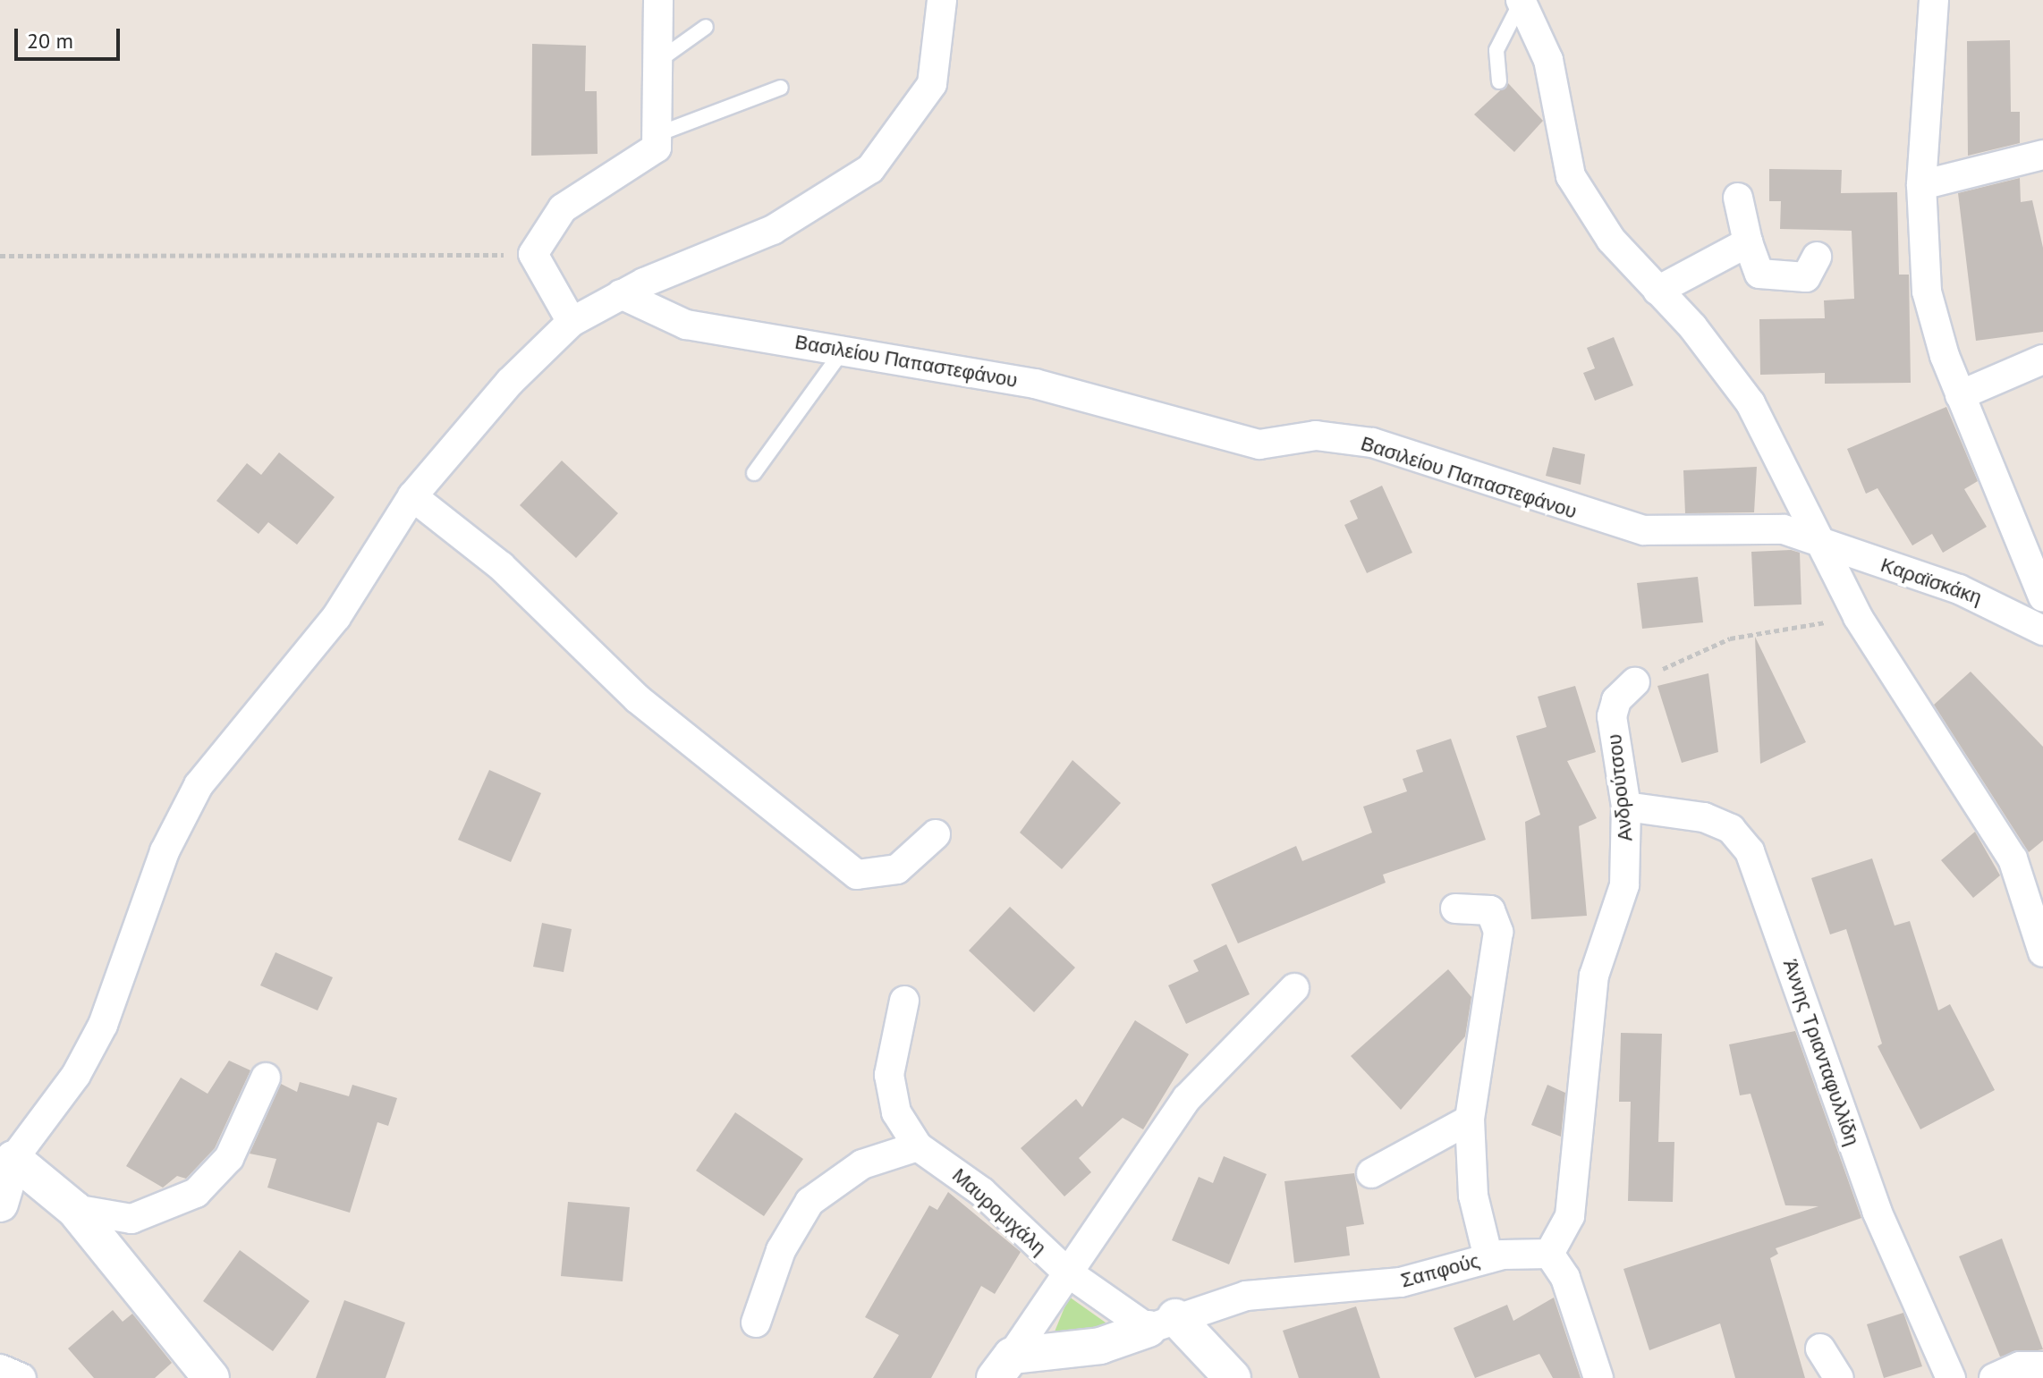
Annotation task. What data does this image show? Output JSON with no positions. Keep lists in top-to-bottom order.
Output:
{
  "streets": {
    "street": [
      "Βασιλείου Παπαστεφάνου",
      "Καραϊσκάκη",
      "Ανδρούτσου",
      "Άννης Τριανταφυλλίδη",
      "Μαυρομιχάλη",
      "Σαπφούς"
    ]
  },
  "crossings": [
    ["Βασιλείου Παπαστεφάνου", "Καραϊσκάκη"],
    ["Ανδρούτσου", "Άννης Τριανταφυλλίδη"],
    ["Μαυρομιχάλη", "Σαπφούς"]
  ],
  "scale_bar": "20 m"
}
